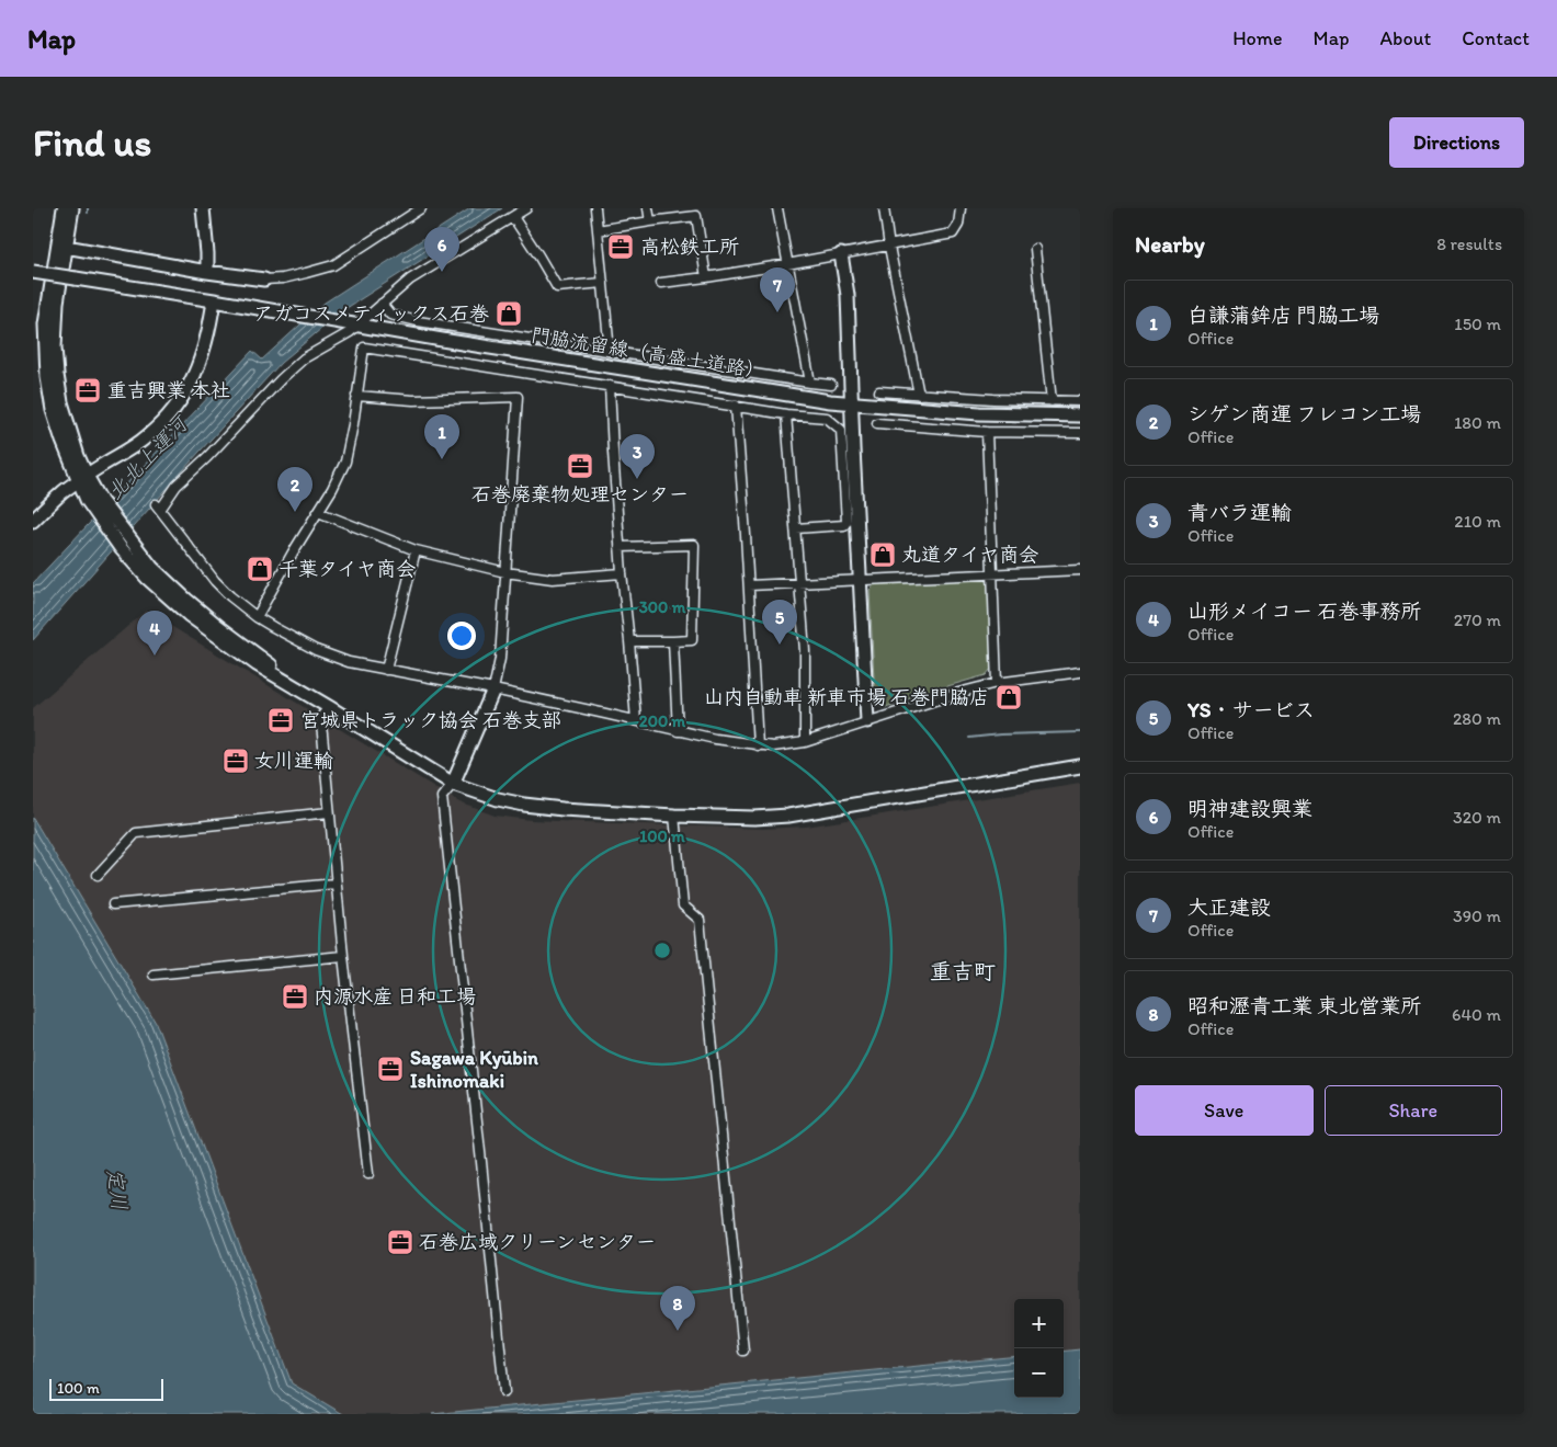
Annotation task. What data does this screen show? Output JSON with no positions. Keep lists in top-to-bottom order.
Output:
{
  "streets": {
    "street": ["門脇流留線（高盛土道路）"]
  },
  "districts": ["重吉町"],
  "water": ["北北上運河", "定川"],
  "places": {
    "office": [
      "高松鉄工所",
      "重吉興業 本社",
      "石巻廃棄物処理センター",
      "宮城県トラック協会 石巻支部",
      "女川運輸",
      "内源水産 日和工場",
      "Sagawa Kyūbin Ishinomaki",
      "石巻広域クリーンセンター"
    ],
    "shop": [
      "アガコスメティックス石巻",
      "丸道タイヤ商会",
      "千葉タイヤ商会",
      "山内自動車 新車市場 石巻門脇店"
    ]
  },
  "scale_bar": "100 m",
  "page": {
    "header": "Map",
    "nav": [
      "Home",
      "Map",
      "About",
      "Contact"
    ],
    "buttons": [
      "Directions",
      ["Save", "Share"]
    ],
    "title": "Find us",
    "heading": ["Nearby", "8 results"],
    "pins": [
      "6",
      "7",
      "1",
      "3",
      "2",
      "5",
      "4",
      "8"
    ],
    "list": [
      {
        "mark": "1",
        "name": "白謙蒲鉾店 門脇工場",
        "note": "Office",
        "value": "150 m"
      },
      {
        "mark": "2",
        "name": "シゲン商運 フレコン工場",
        "note": "Office",
        "value": "180 m"
      },
      {
        "mark": "3",
        "name": "青バラ運輸",
        "note": "Office",
        "value": "210 m"
      },
      {
        "mark": "4",
        "name": "山形メイコー 石巻事務所",
        "note": "Office",
        "value": "270 m"
      },
      {
        "mark": "5",
        "name": "YS・サービス",
        "note": "Office",
        "value": "280 m"
      },
      {
        "mark": "6",
        "name": "明神建設興業",
        "note": "Office",
        "value": "320 m"
      },
      {
        "mark": "7",
        "name": "大正建設",
        "note": "Office",
        "value": "390 m"
      },
      {
        "mark": "8",
        "name": "昭和瀝青工業 東北営業所",
        "note": "Office",
        "value": "640 m"
      }
    ],
    "map_buttons": ["+", "−"],
    "scale": "100 m"
  },
  "rings": ["300 m", "200 m", "100 m"]
}
